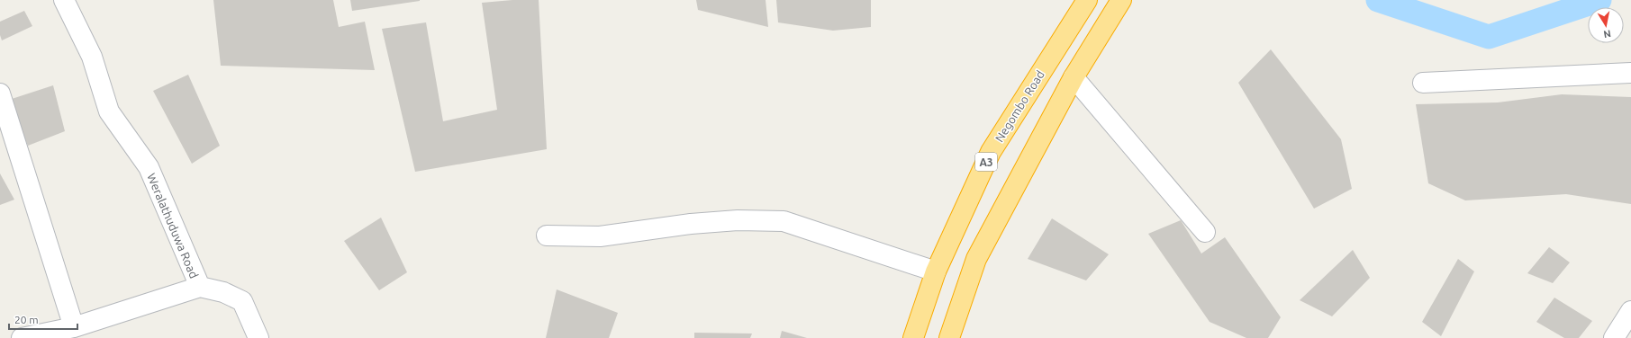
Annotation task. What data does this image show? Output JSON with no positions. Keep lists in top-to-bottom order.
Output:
{
  "streets": {
    "highway": ["Negombo Road", "A3"],
    "street": ["Weralathuduwa Road"]
  },
  "scale_bar": "20 m",
  "north": "bottom"
}
